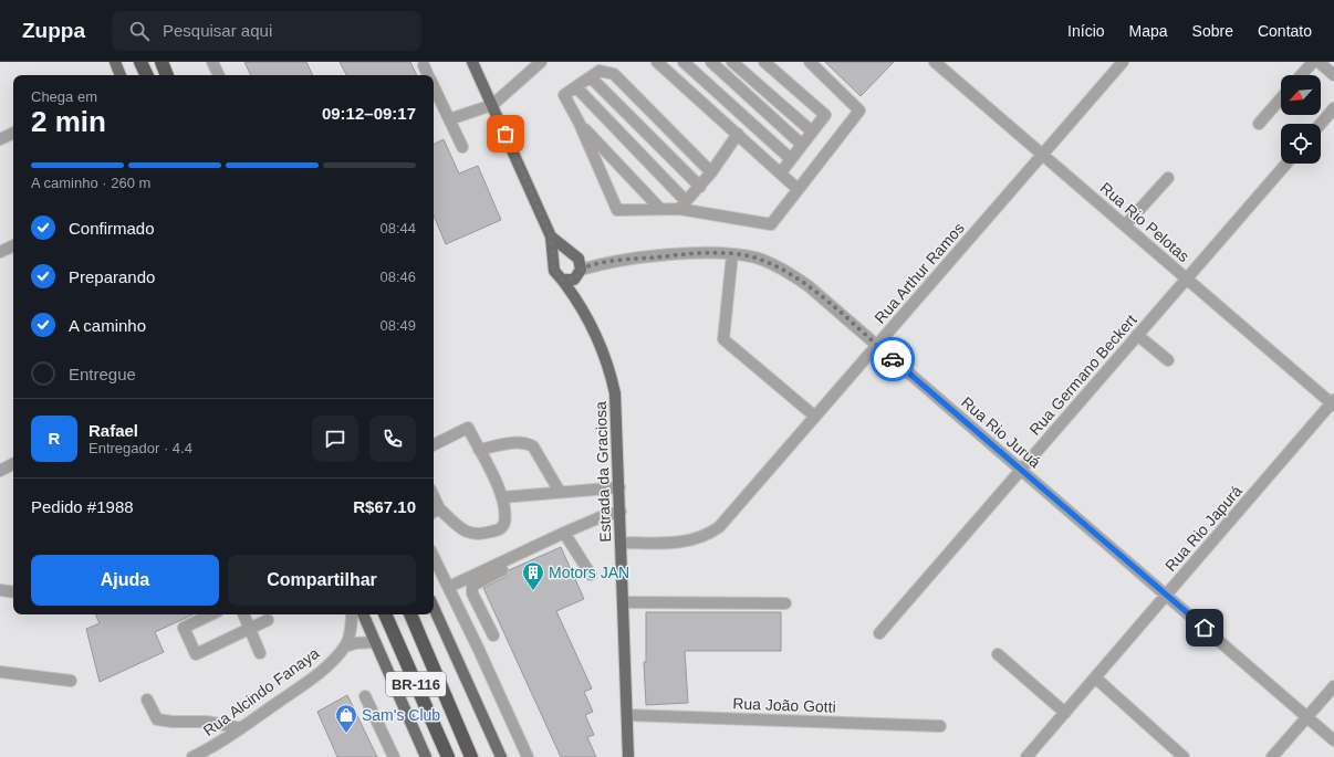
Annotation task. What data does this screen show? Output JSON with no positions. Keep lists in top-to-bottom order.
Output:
{
  "streets": {
    "highway": ["BR-116"],
    "main road": ["Estrada da Graciosa"],
    "street": [
      "Rua Rio Pelotas",
      "Rua Arthur Ramos",
      "Rua Germano Beckert",
      "Rua Rio Juruá",
      "Rua Rio Japurá",
      "Rua Alcindo Fanaya",
      "Rua João Gotti"
    ]
  },
  "crossings": [
    ["Rua Rio Pelotas", "Rua Arthur Ramos"],
    ["Rua Rio Pelotas", "Rua Germano Beckert"],
    ["Rua Rio Pelotas", "Rua Rio Japurá"],
    ["Rua Arthur Ramos", "Rua Rio Juruá"],
    ["Rua Arthur Ramos", "Estrada da Graciosa"],
    ["Rua Germano Beckert", "Rua Rio Juruá"],
    ["Rua Rio Juruá", "Estrada da Graciosa"],
    ["Rua Rio Juruá", "Rua Rio Japurá"],
    ["Estrada da Graciosa", "Rua João Gotti"]
  ],
  "places": {
    "building": ["Motors JAN"],
    "shop": ["Sam's Club"]
  },
  "north": "bottom left",
  "page": {
    "header": "Zuppa",
    "search": "Pesquisar aqui",
    "nav": [
      "Início",
      "Mapa",
      "Sobre",
      "Contato"
    ],
    "heading": ["2 min", "Chega em", "09:12–09:17"],
    "panel": [
      "Rafael",
      "Entregador · 4.4",
      "Pedido #1988",
      "R$67.10"
    ],
    "bar": "A caminho · 260 m",
    "list": [
      ["Confirmado", "08:44"],
      ["Preparando", "08:46"],
      ["A caminho", "08:49"],
      "Entregue"
    ],
    "round": "R",
    "buttons": ["Ajuda", "Compartilhar"]
  }
}
